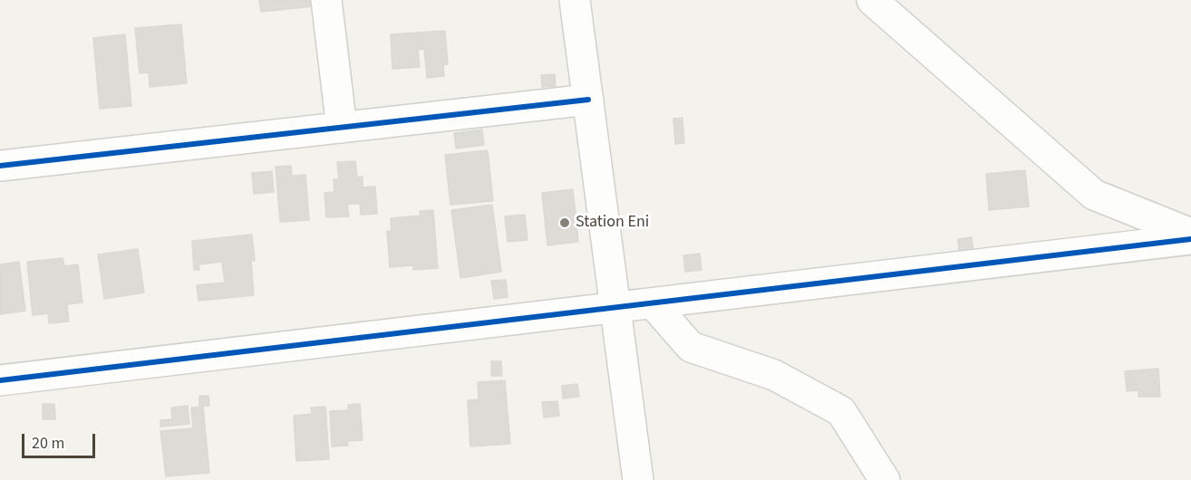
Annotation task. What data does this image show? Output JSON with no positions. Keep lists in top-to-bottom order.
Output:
{
  "places": ["Station Eni"],
  "scale_bar": "20 m"
}
